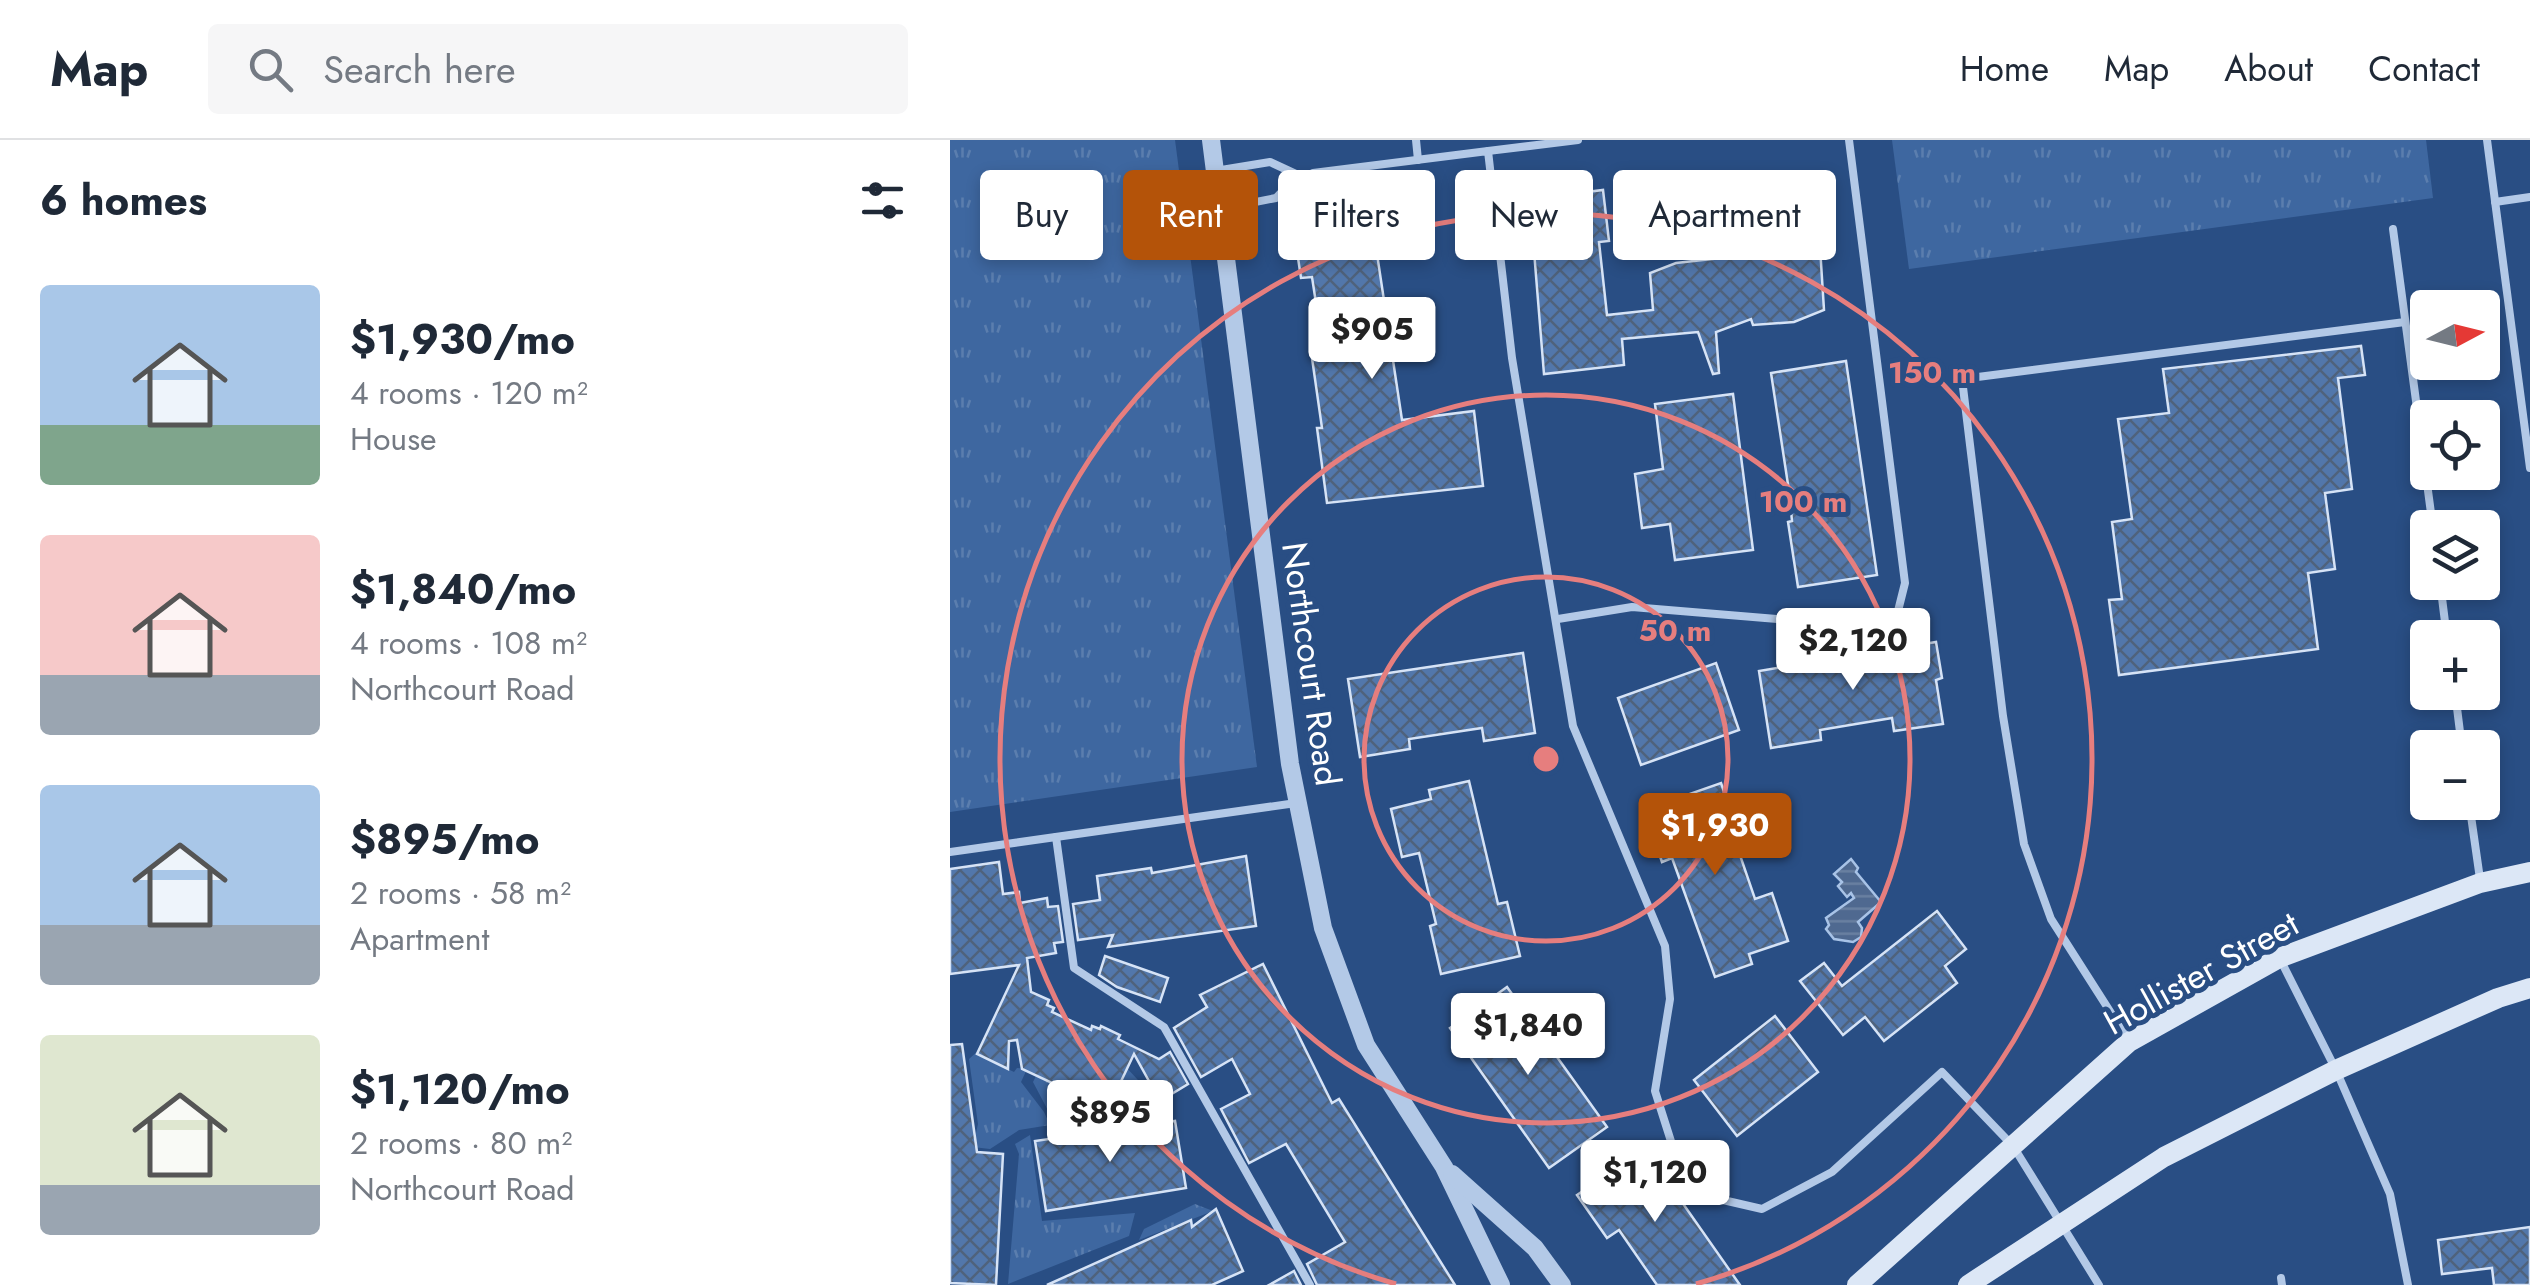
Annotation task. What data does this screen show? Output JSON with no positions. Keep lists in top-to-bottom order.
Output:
{
  "streets": {
    "main road": ["Hollister Street"],
    "street": ["Northcourt Road"]
  },
  "north": "right",
  "page": {
    "header": "Map",
    "search": "Search here",
    "nav": [
      "Home",
      "Map",
      "About",
      "Contact"
    ],
    "heading": "6 homes",
    "chip": [
      "Buy",
      "Rent",
      "Filters",
      "New",
      "Apartment"
    ],
    "list": [
      {
        "name": "$1,930/mo",
        "note": "4 rooms · 120 m² · House"
      },
      {
        "name": "$1,840/mo",
        "note": "4 rooms · 108 m² · Northcourt Road"
      },
      {
        "name": "$895/mo",
        "note": "2 rooms · 58 m² · Apartment"
      },
      {
        "name": "$1,120/mo",
        "note": "2 rooms · 80 m² · Northcourt Road"
      }
    ],
    "map_buttons": ["+", "−"],
    "price": [
      "$905",
      "$2,120",
      "$1,930",
      "$1,840",
      "$895",
      "$1,120"
    ]
  },
  "rings": ["150 m", "100 m", "50 m"]
}
